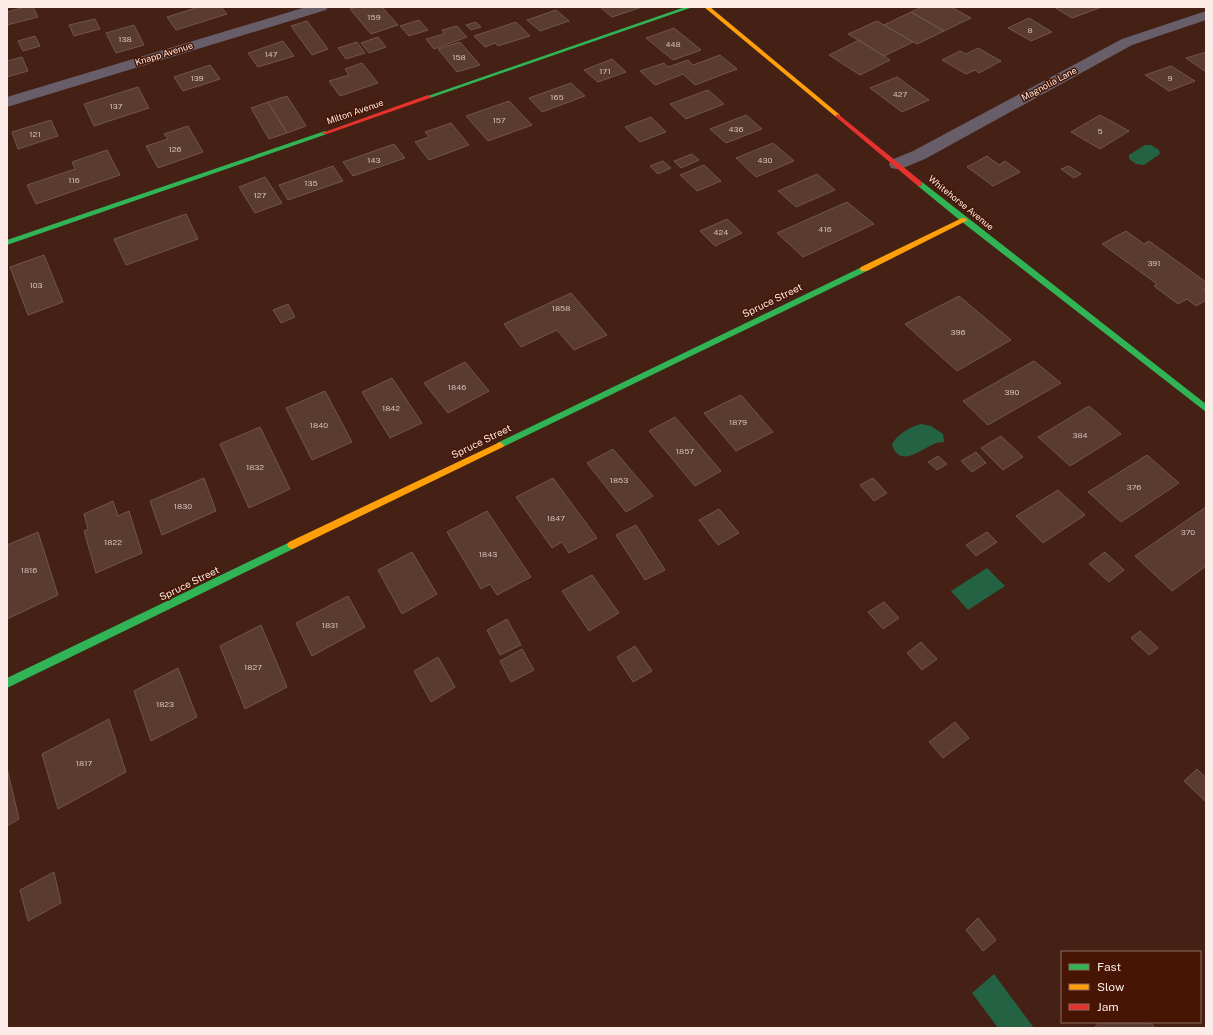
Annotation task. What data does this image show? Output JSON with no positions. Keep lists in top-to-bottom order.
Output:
{
  "streets": {
    "street": [
      "Knapp Avenue",
      "Magnolia Lane",
      "Milton Avenue",
      "Whitehorse Avenue",
      "Spruce Street"
    ]
  },
  "crossings": [
    ["Magnolia Lane", "Whitehorse Avenue"],
    ["Whitehorse Avenue", "Spruce Street"]
  ],
  "house_numbers": [
    "159",
    "8",
    "138",
    "448",
    "147",
    "158",
    "171",
    "139",
    "9",
    "427",
    "165",
    "137",
    "157",
    "436",
    "5",
    "121",
    "126",
    "143",
    "430",
    "116",
    "135",
    "127",
    "416",
    "424",
    "391",
    "103",
    "1858",
    "396",
    "1846",
    "390",
    "1842",
    "1879",
    "1840",
    "384",
    "1857",
    "1832",
    "1853",
    "376",
    "1830",
    "1847",
    "370",
    "1822",
    "1843",
    "1816",
    "1831",
    "1827",
    "1823",
    "1817"
  ],
  "legend": ["Fast", "Slow", "Jam"]
}
